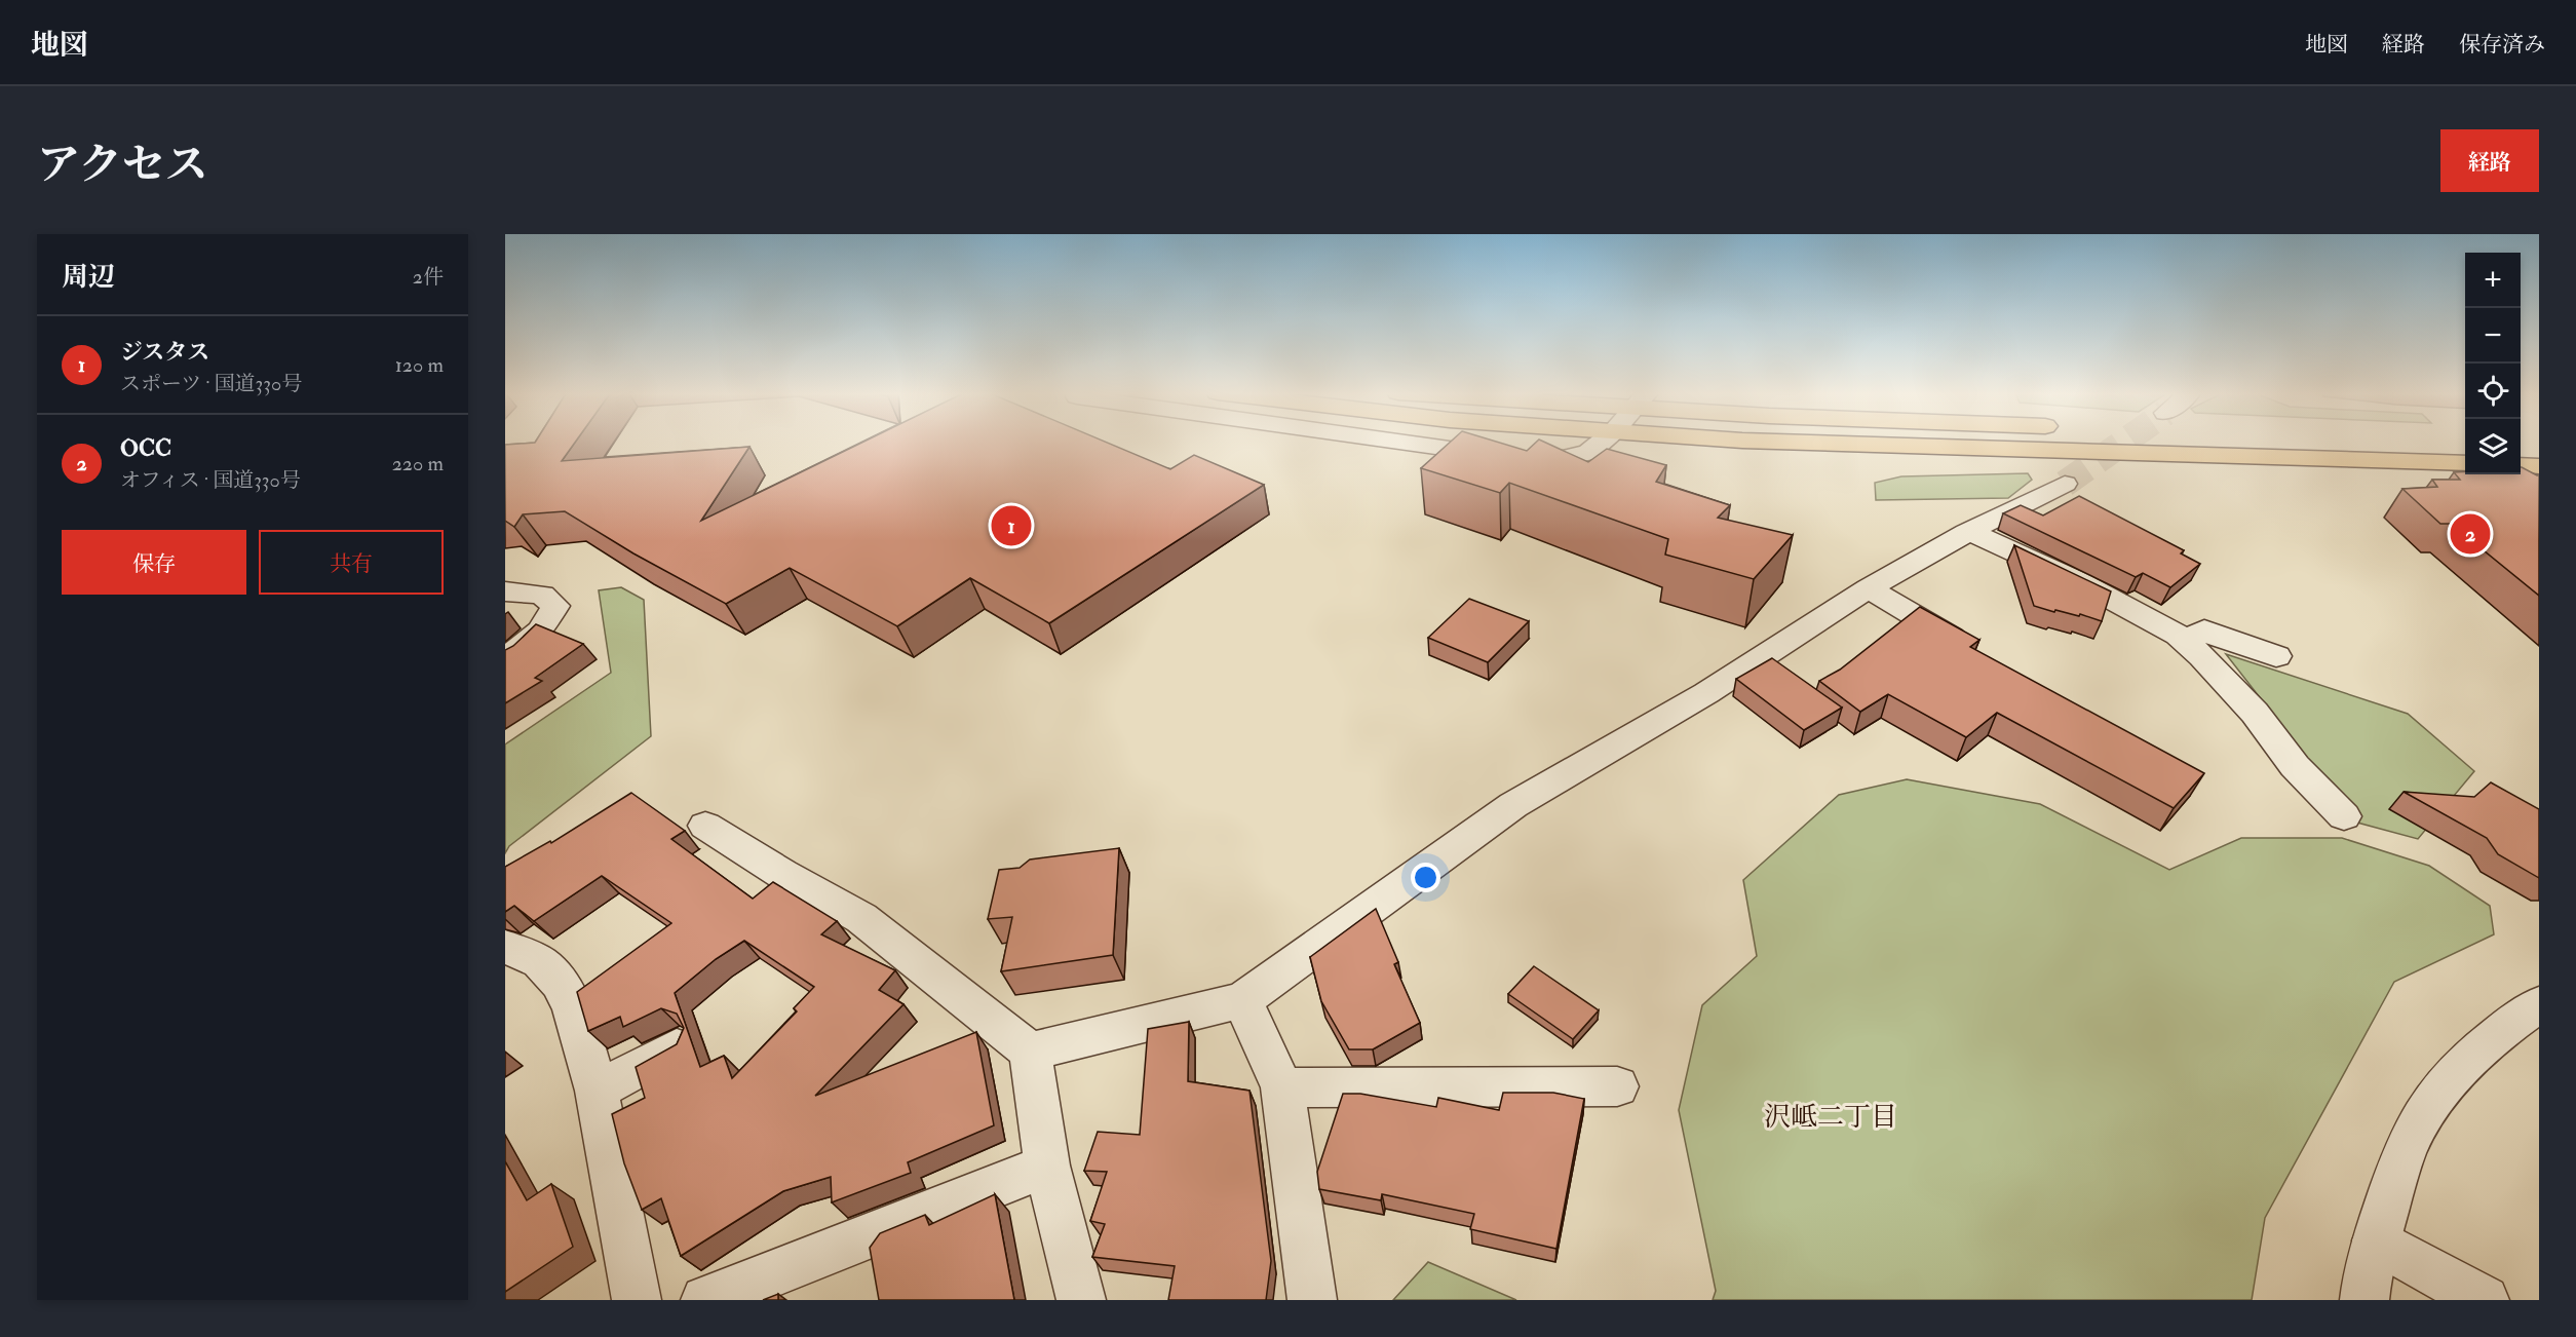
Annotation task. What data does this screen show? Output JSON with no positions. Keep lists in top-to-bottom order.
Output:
{
  "districts": ["沢岻二丁目"],
  "page": {
    "header": "地図",
    "nav": ["地図", "経路", "保存済み"],
    "title": "アクセス",
    "buttons": [
      "経路",
      ["保存", "共有"]
    ],
    "heading": ["周辺", "2件"],
    "map_buttons": ["+", "−"],
    "list": [
      {
        "mark": "1",
        "name": "ジスタス",
        "note": "スポーツ · 国道330号",
        "value": "120 m"
      },
      {
        "mark": "2",
        "name": "OCC",
        "note": "オフィス · 国道330号",
        "value": "220 m"
      }
    ],
    "pins": ["1", "2"]
  }
}
